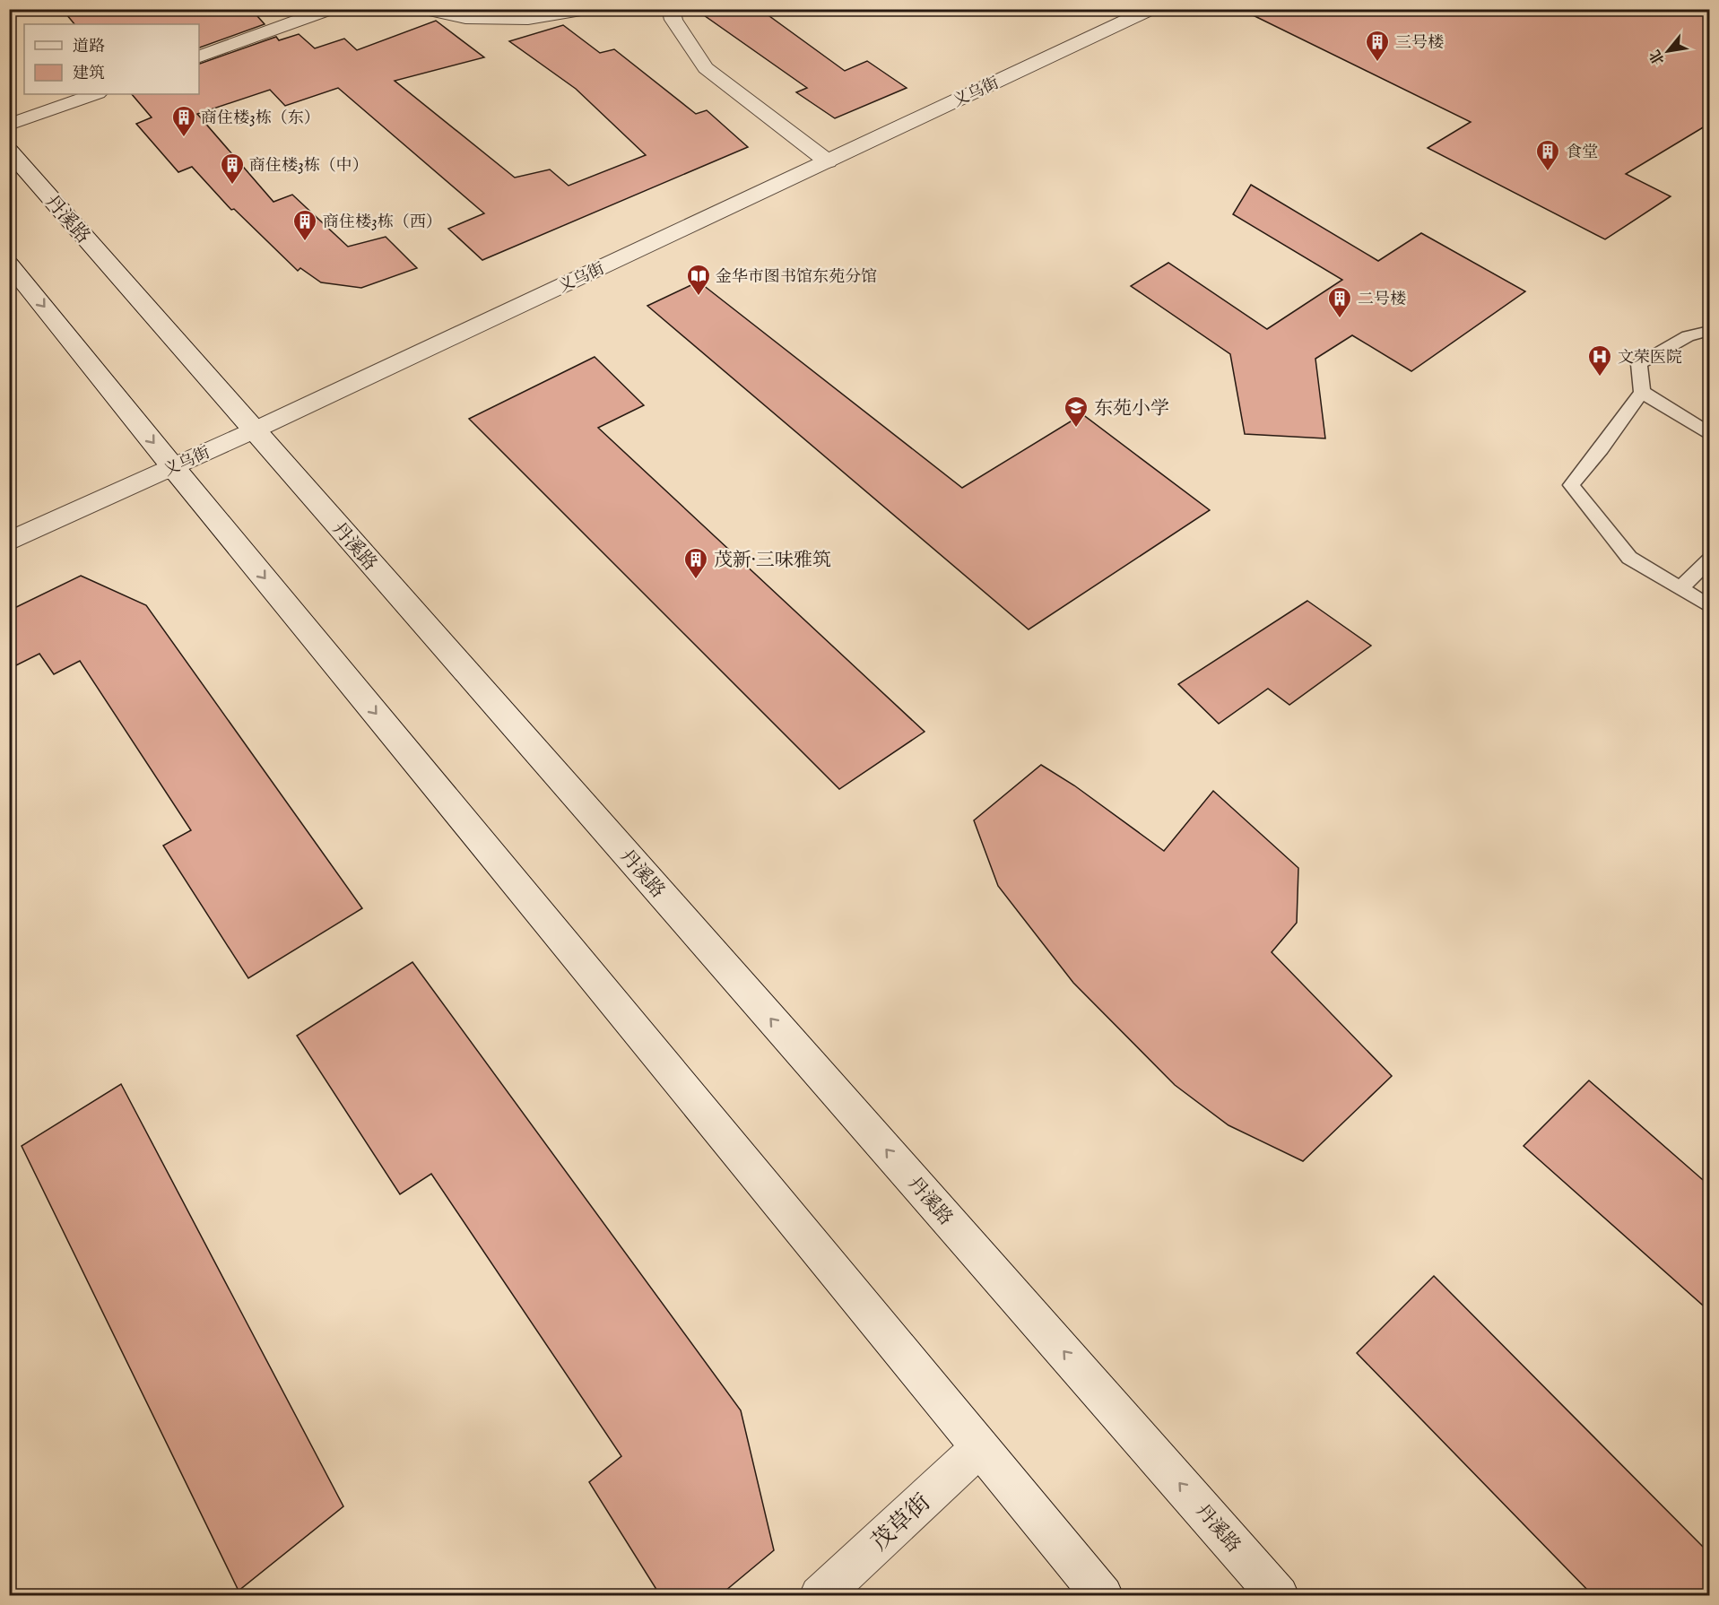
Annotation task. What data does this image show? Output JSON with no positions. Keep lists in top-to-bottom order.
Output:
{
  "streets": {
    "main road": ["义乌街", "丹溪路", "茂草街"]
  },
  "crossings": [
    ["义乌街", "丹溪路"]
  ],
  "places": {
    "building": [
      "三号楼",
      "商住楼3栋（东）",
      "食堂",
      "商住楼3栋（中）",
      "商住楼3栋（西）",
      "二号楼",
      "茂新·三味雅筑"
    ],
    "library": ["金华市图书馆东苑分馆"],
    "hospital": ["文荣医院"],
    "school or university": ["东苑小学"]
  },
  "legend": ["道路", "建筑"],
  "north": "bottom left"
}
